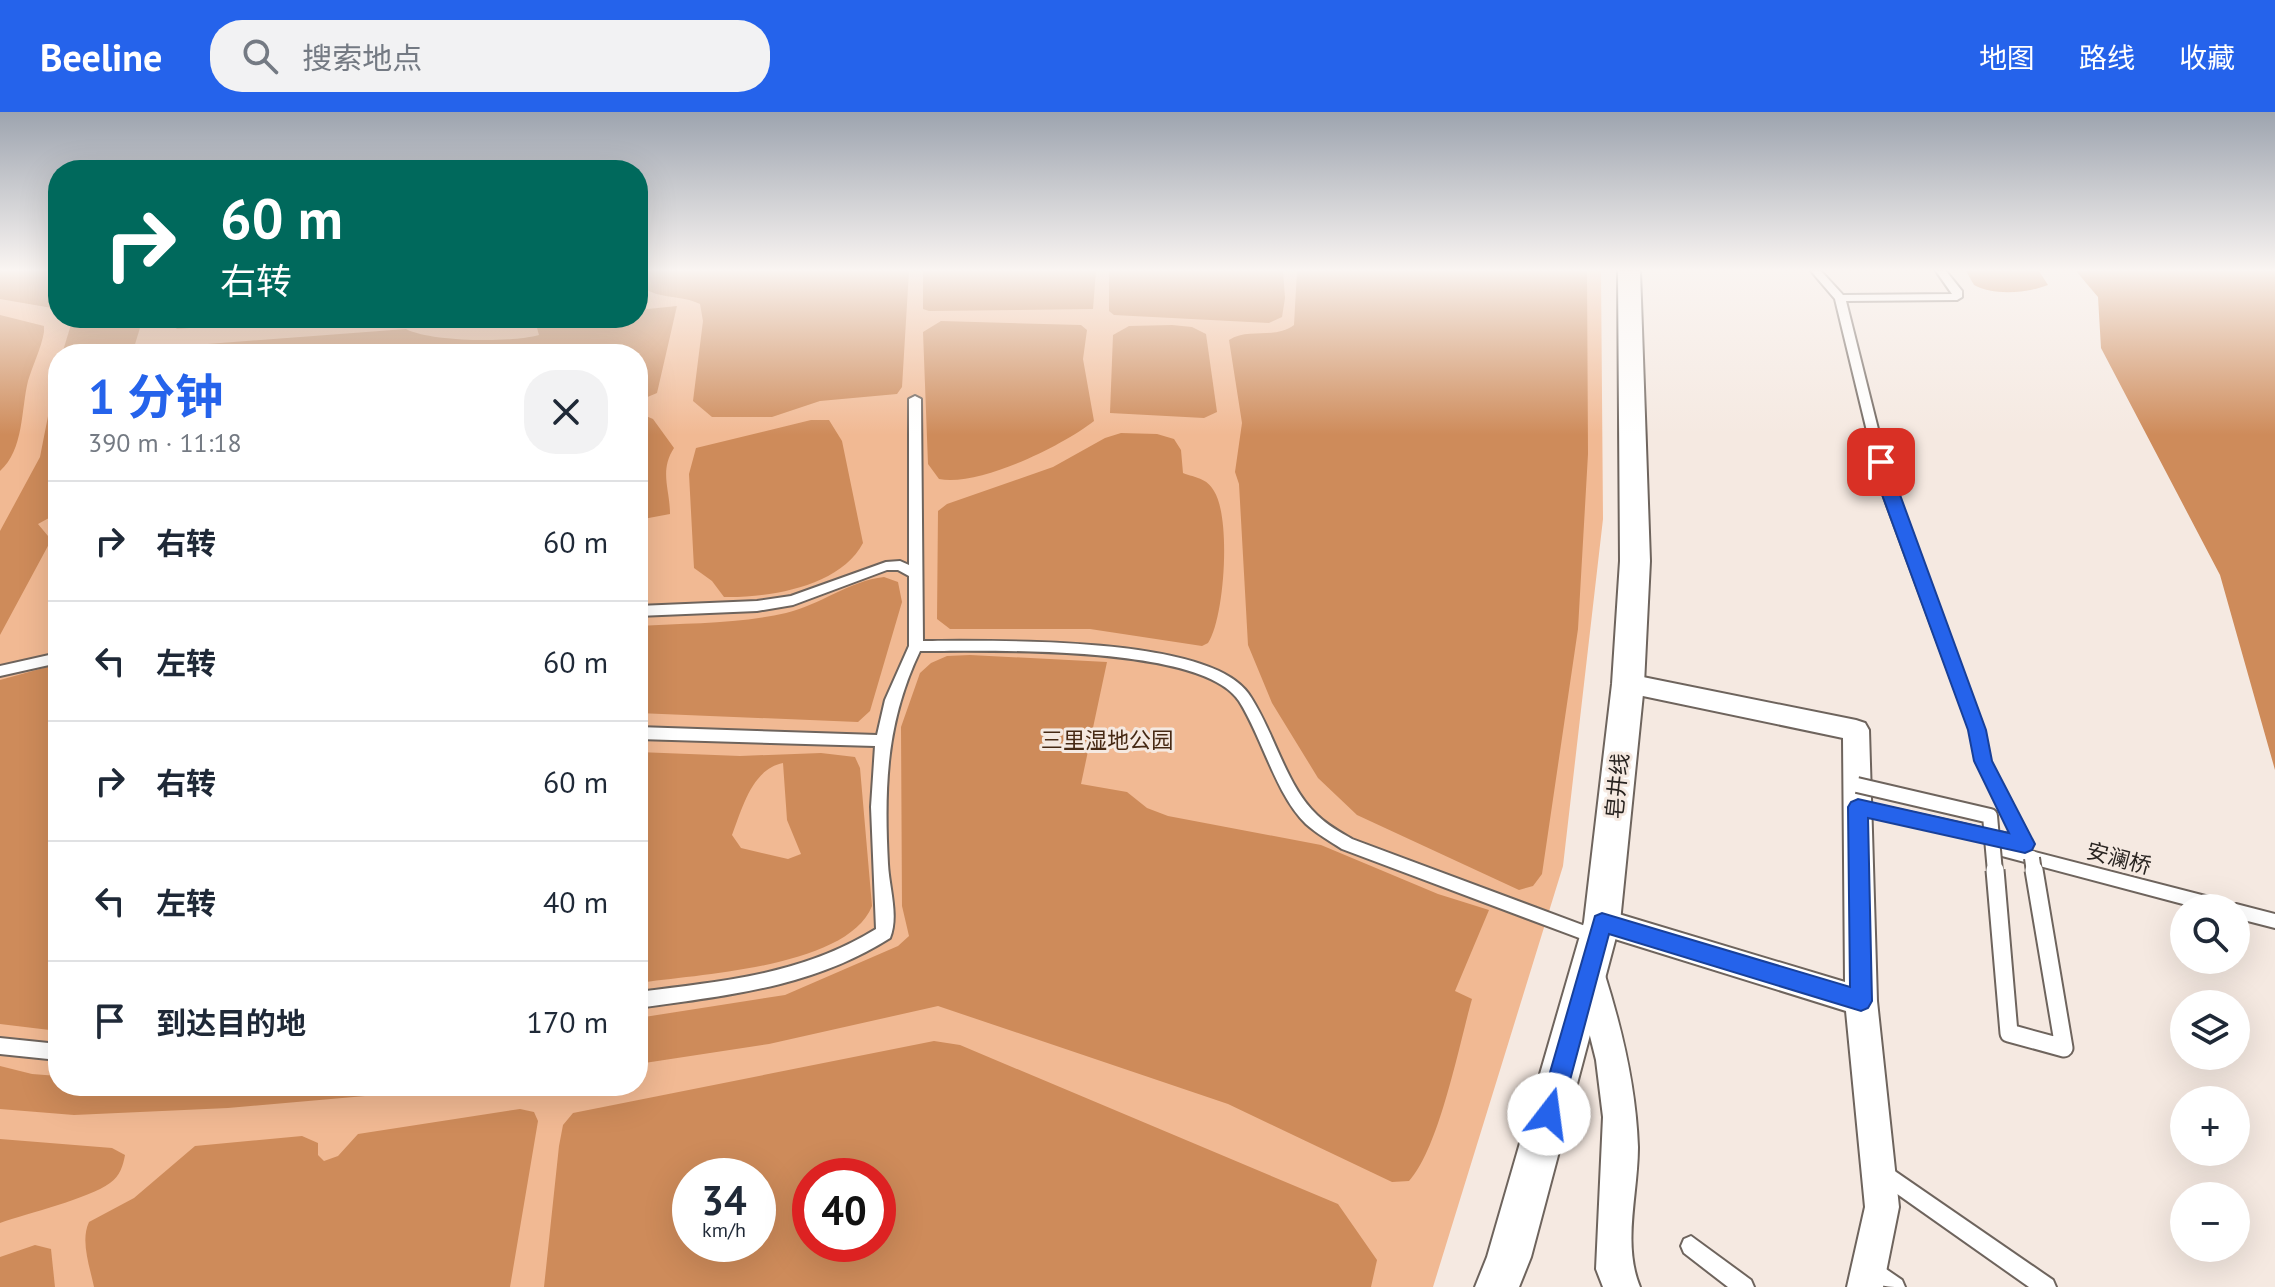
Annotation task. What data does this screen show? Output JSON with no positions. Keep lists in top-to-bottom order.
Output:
{
  "streets": {
    "street": ["皂井线"],
    "lane": ["安澜桥"]
  },
  "parks": ["三里湿地公园"],
  "page": {
    "header": "Beeline",
    "search": "搜索地点",
    "nav": ["地图", "路线", "收藏"],
    "turn": ["60 m", "右转"],
    "heading": ["1 分钟", "390 m · 11:18"],
    "list": [
      {
        "name": "右转",
        "value": "60 m"
      },
      {
        "name": "左转",
        "value": "60 m"
      },
      {
        "name": "右转",
        "value": "60 m"
      },
      {
        "name": "左转",
        "value": "40 m"
      },
      {
        "name": "到达目的地",
        "value": "170 m"
      }
    ],
    "map_buttons": ["+", "−"],
    "speed": "34 km/h",
    "limit": "40"
  }
}
